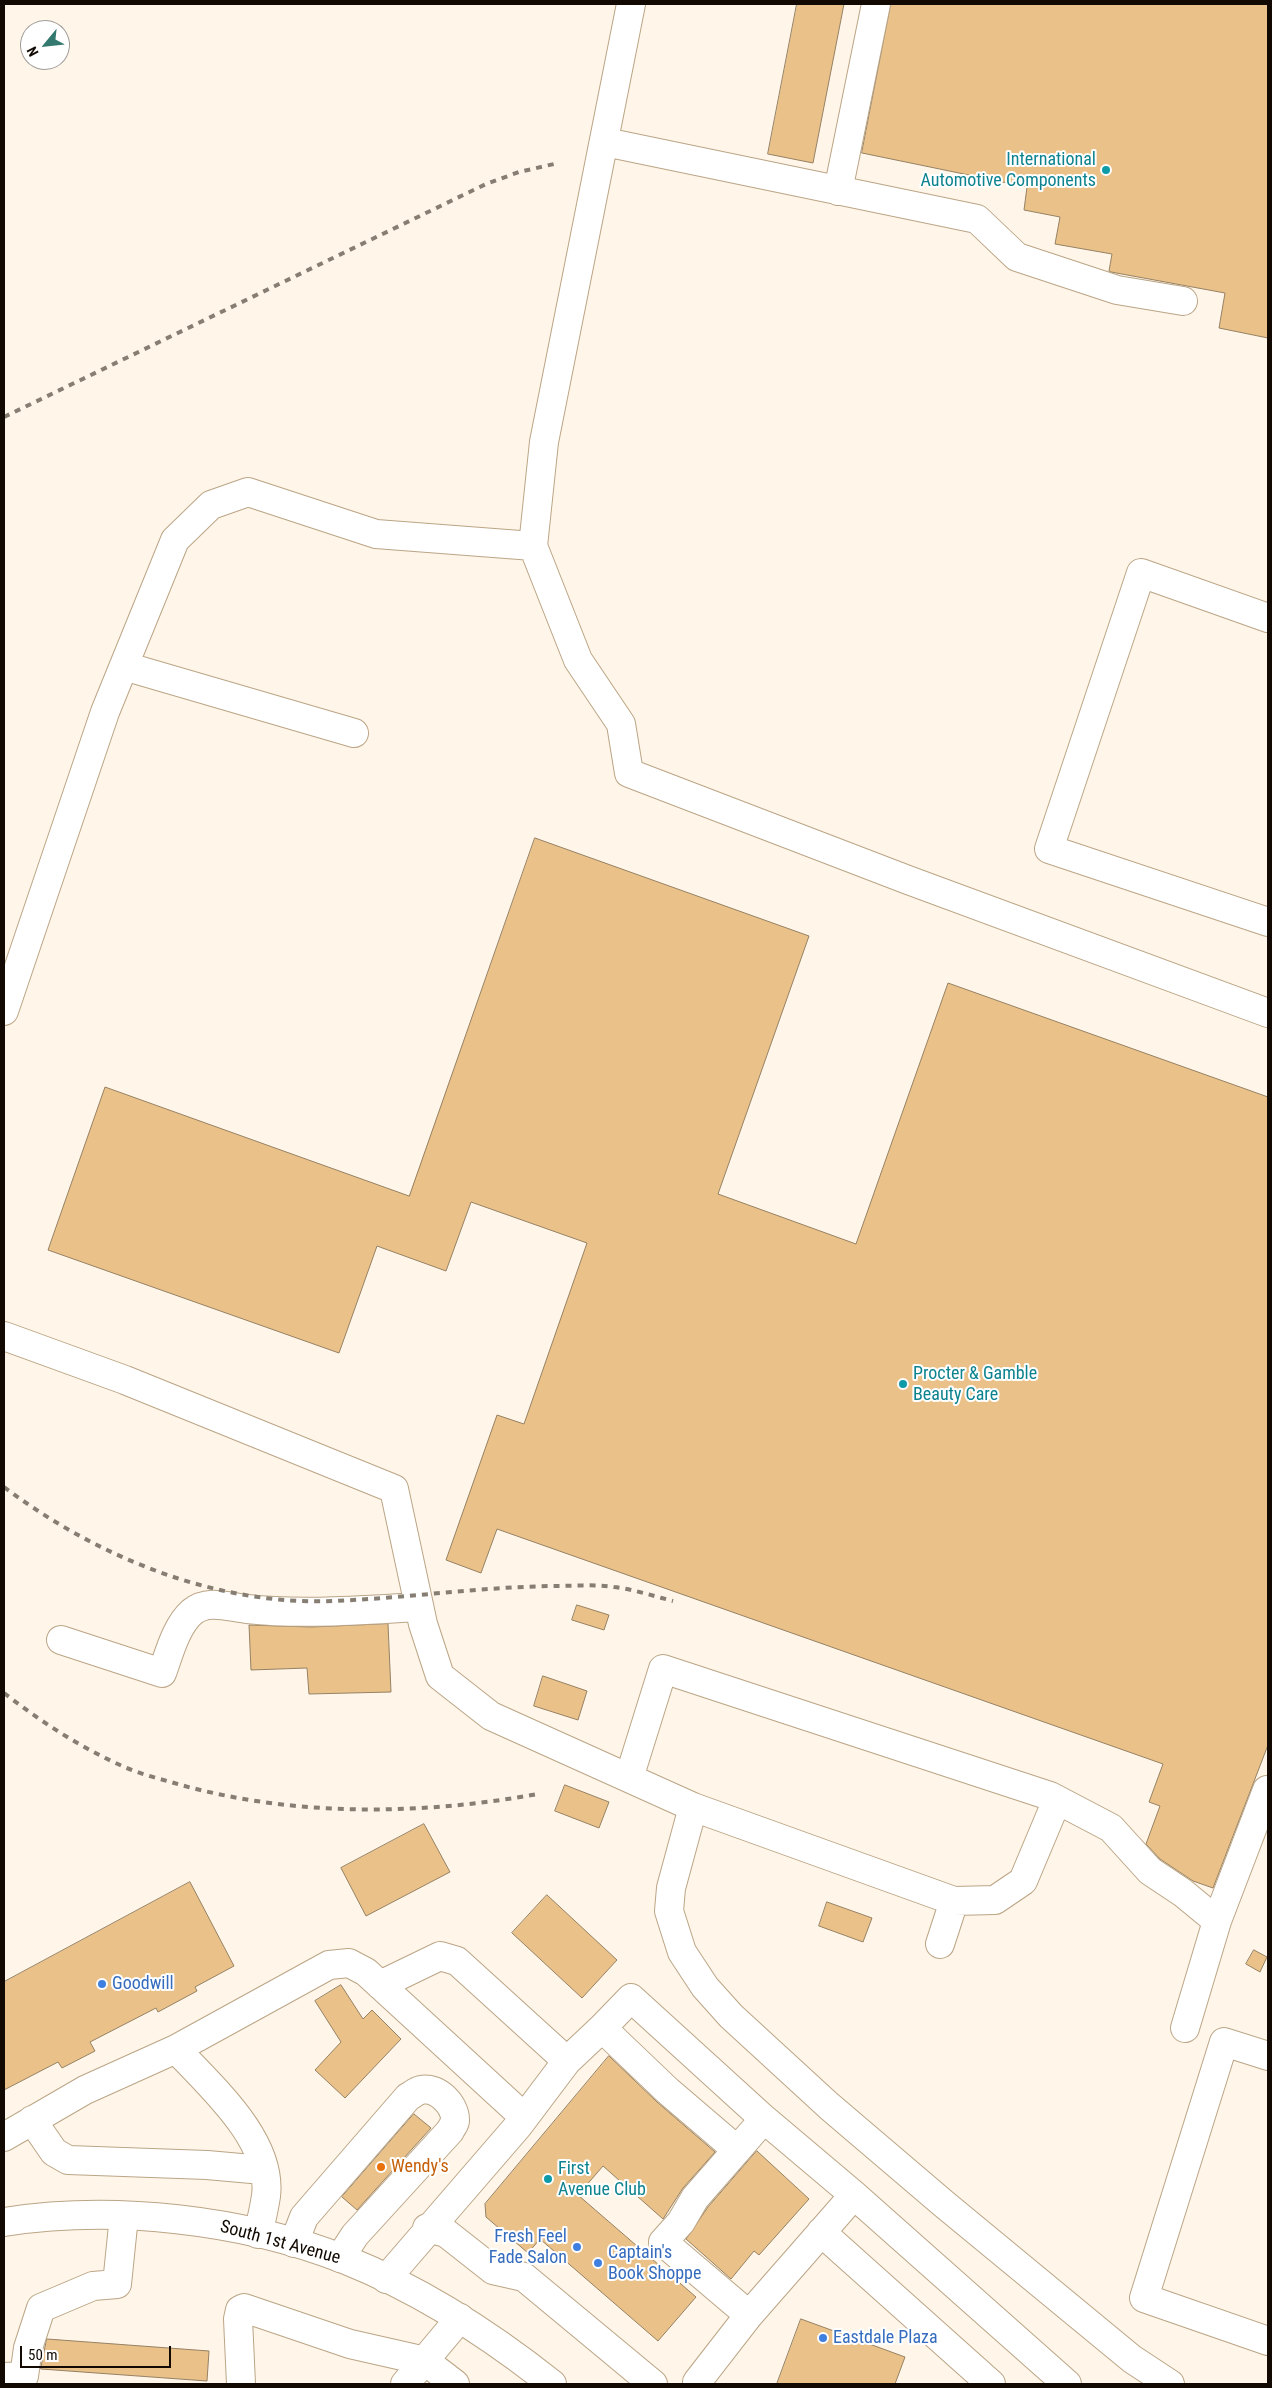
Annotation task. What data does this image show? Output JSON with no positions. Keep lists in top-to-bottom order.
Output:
{
  "streets": {
    "main road": ["South 1st Avenue"]
  },
  "places": [
    "International Automotive Components",
    "Procter & Gamble Beauty Care",
    "Goodwill",
    "Wendy's",
    "First Avenue Club",
    "Fresh Feel Fade Salon",
    "Captain's Book Shoppe",
    "Eastdale Plaza"
  ],
  "scale_bar": "50 m",
  "north": "bottom left"
}
